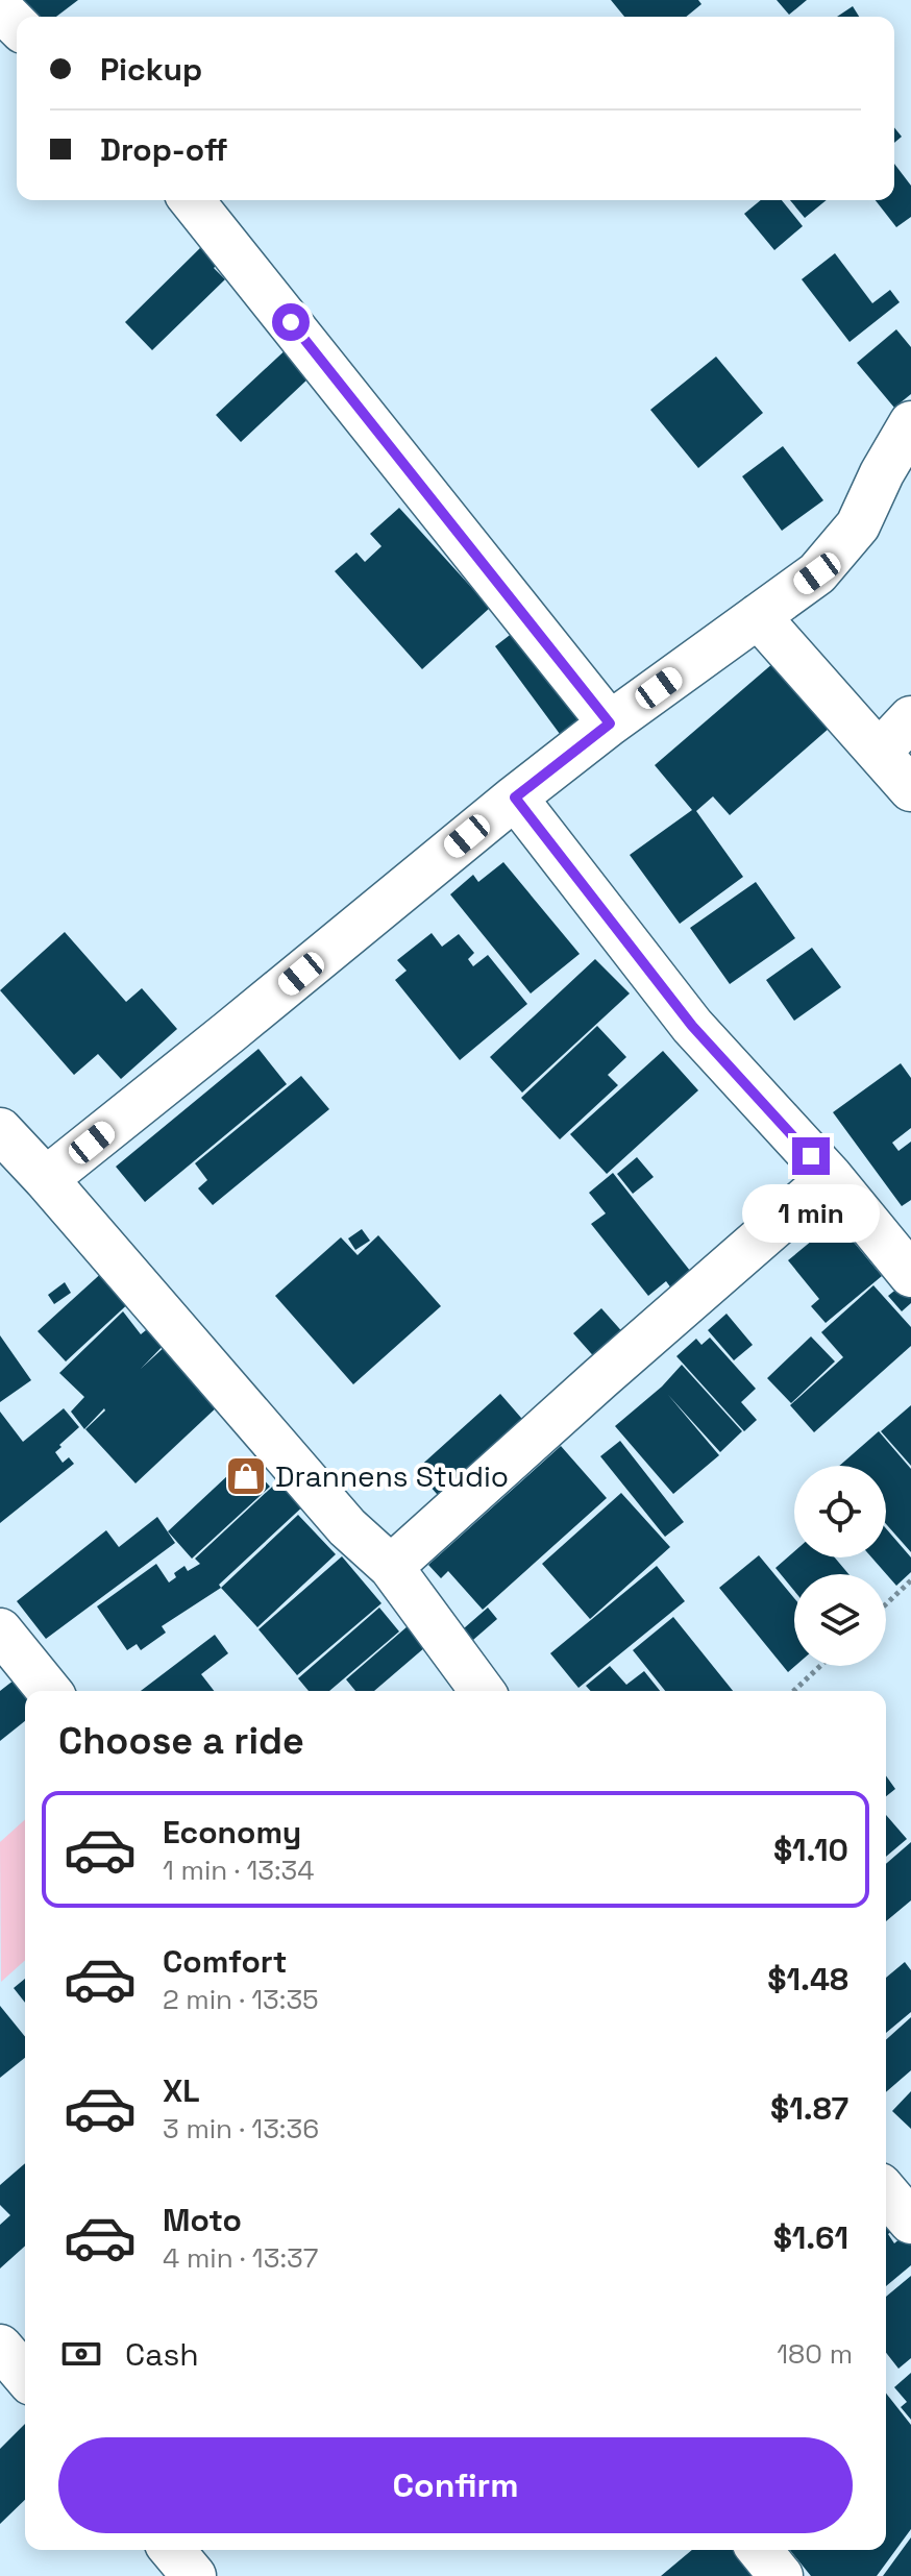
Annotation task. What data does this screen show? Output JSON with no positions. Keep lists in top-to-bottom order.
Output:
{
  "places": {
    "shop": ["Drannens Studio"]
  },
  "page": {
    "banner": ["Pickup", "Drop-off"],
    "bubble": "1 min",
    "heading": "Choose a ride",
    "list": [
      {
        "name": "Economy",
        "note": "1 min · 13:34",
        "value": "$1.10"
      },
      {
        "name": "Comfort",
        "note": "2 min · 13:35",
        "value": "$1.48"
      },
      {
        "name": "XL",
        "note": "3 min · 13:36",
        "value": "$1.87"
      },
      {
        "name": "Moto",
        "note": "4 min · 13:37",
        "value": "$1.61"
      }
    ],
    "pay": ["Cash", "180 m"],
    "buttons": "Confirm"
  }
}
